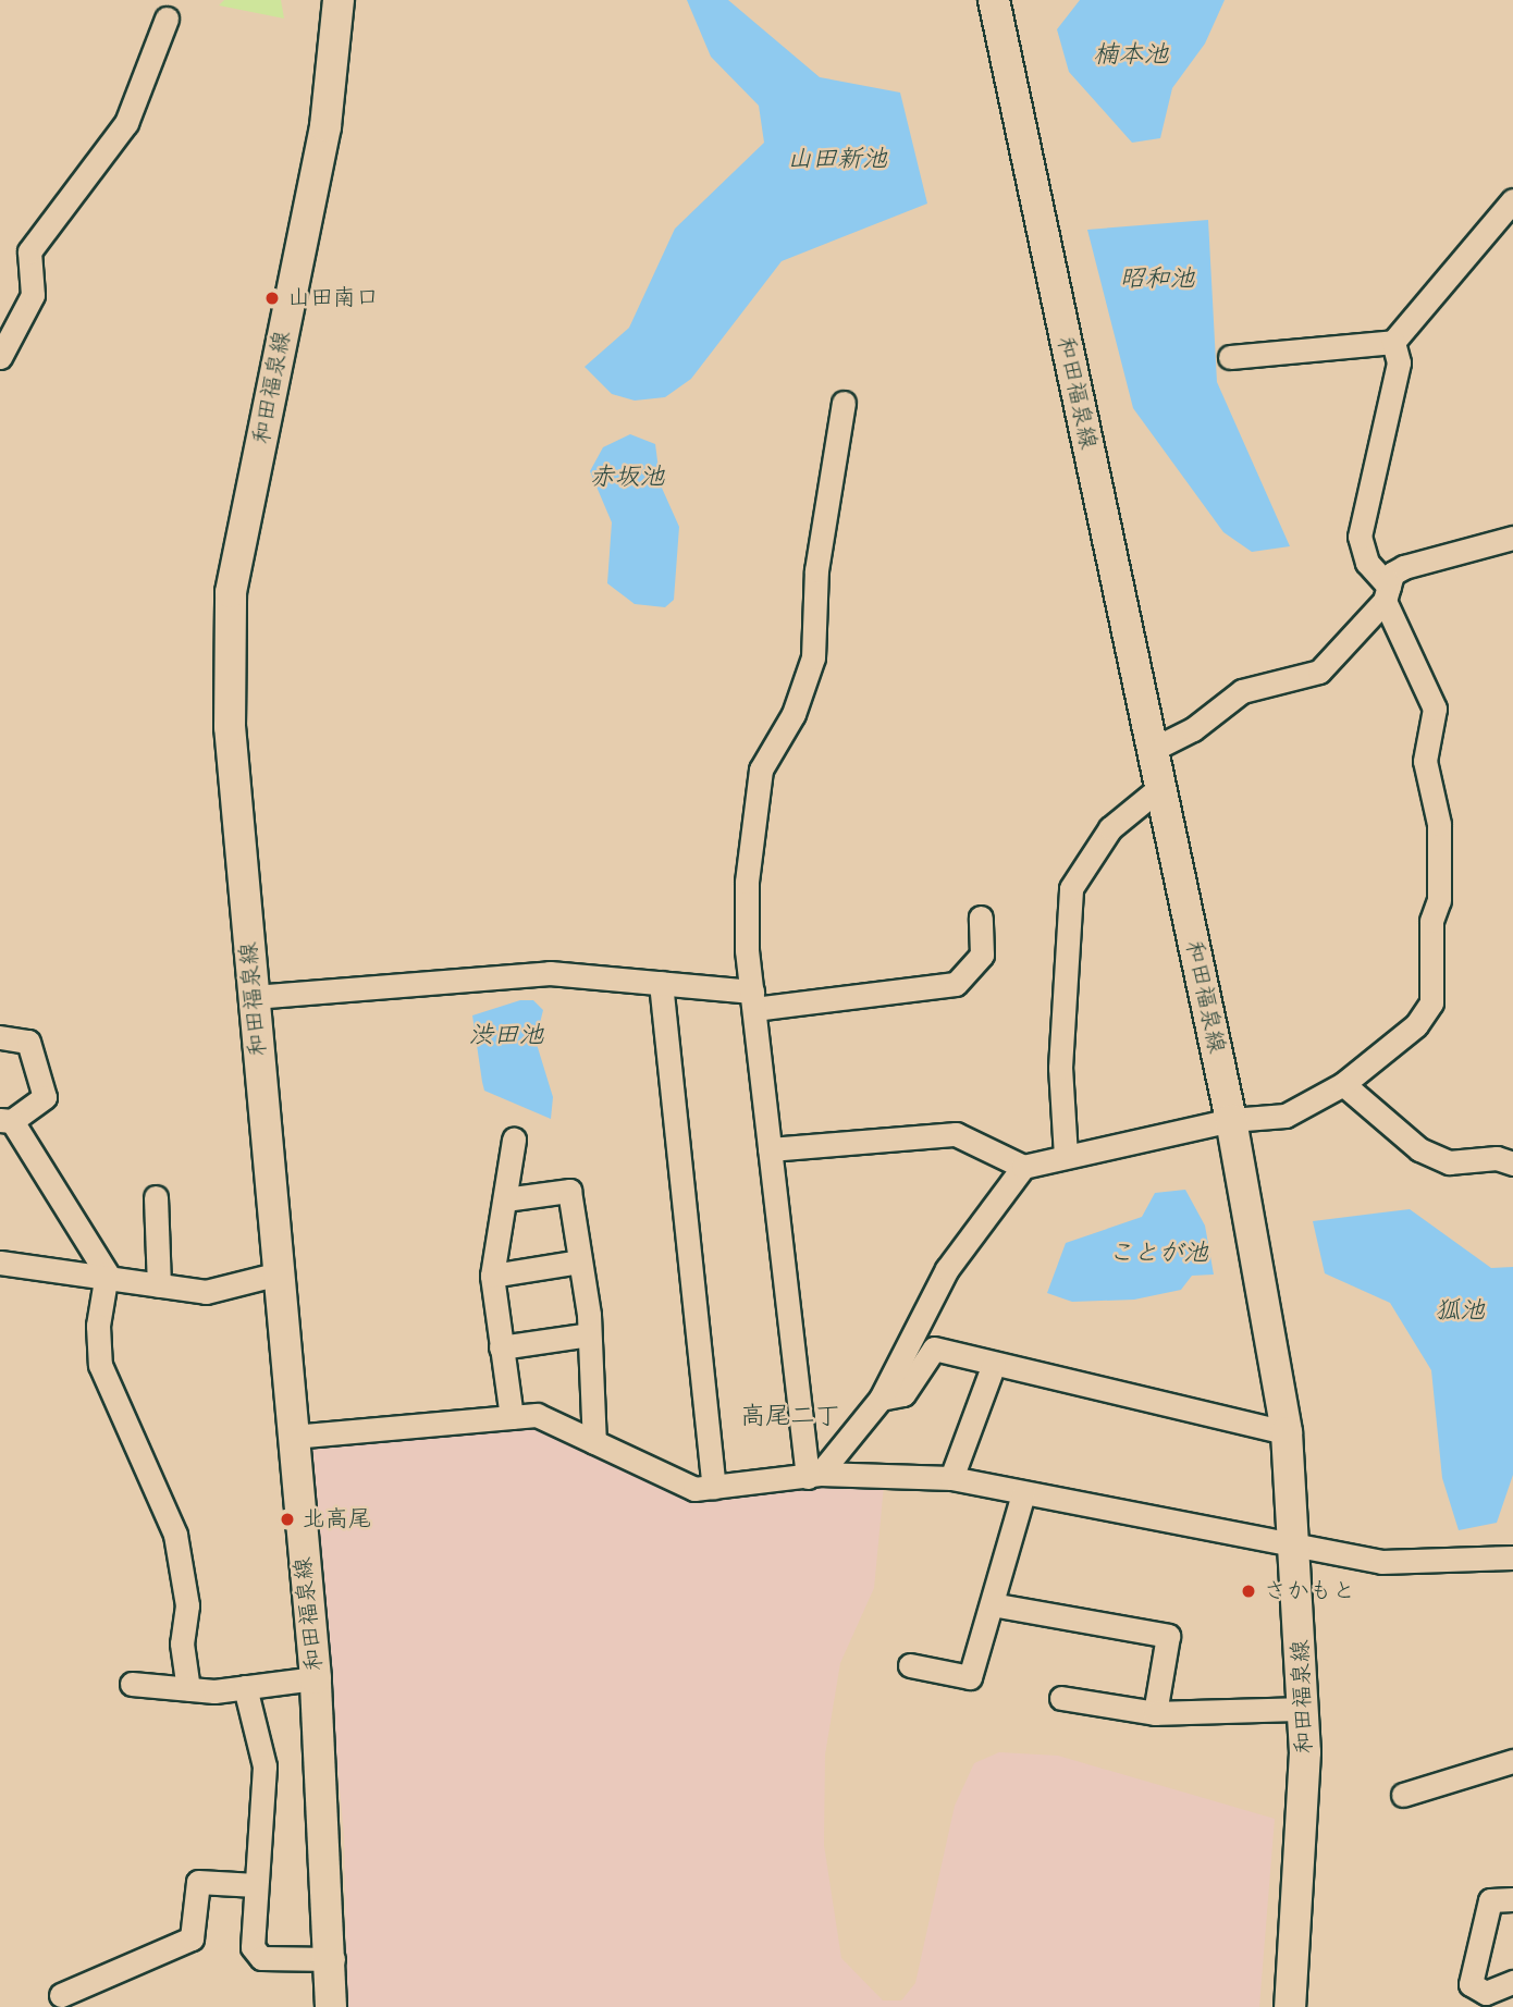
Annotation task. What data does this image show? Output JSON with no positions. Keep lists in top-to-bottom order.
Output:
{
  "streets": {
    "main road": ["和田福泉線"]
  },
  "districts": ["高尾二丁"],
  "water": [
    "楠本池",
    "山田新池",
    "昭和池",
    "赤坂池",
    "渋田池",
    "ことが池",
    "狐池"
  ],
  "places": ["山田南口", "北高尾", "さかもと"]
}
